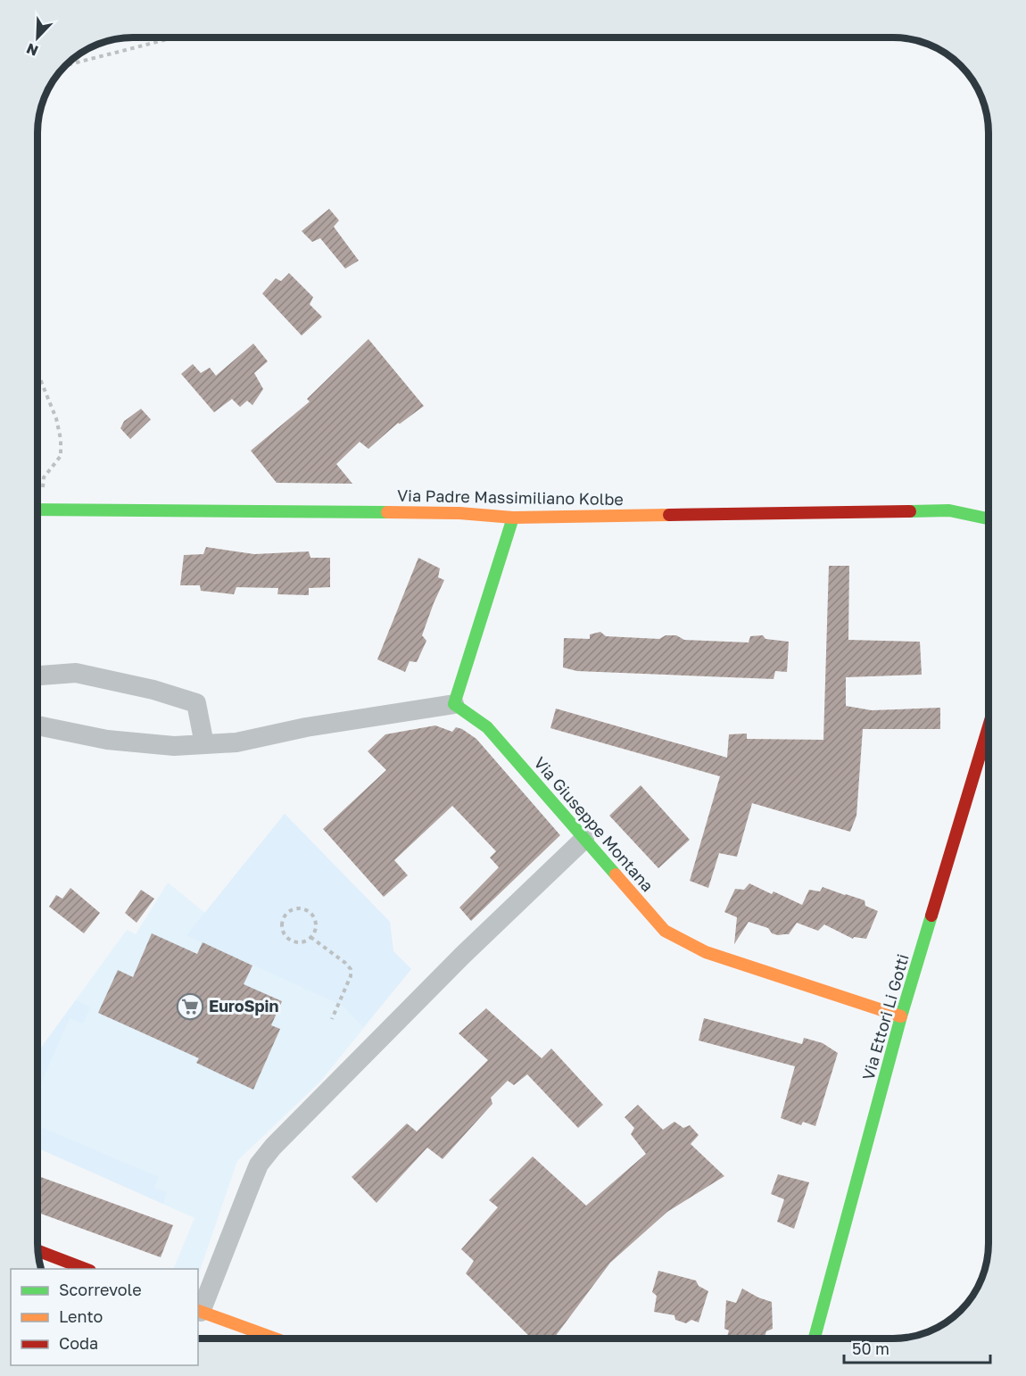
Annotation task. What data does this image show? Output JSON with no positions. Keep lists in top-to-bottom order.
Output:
{
  "streets": {
    "street": ["Via Padre Massimiliano Kolbe", "Via Giuseppe Montana", "Via Ettori Li Gotti"]
  },
  "crossings": [
    ["Via Giuseppe Montana", "Via Ettori Li Gotti"]
  ],
  "places": {
    "supermarket": ["EuroSpin"]
  },
  "legend": ["Scorrevole", "Lento", "Coda"],
  "scale_bar": "50 m",
  "north": "bottom left"
}
